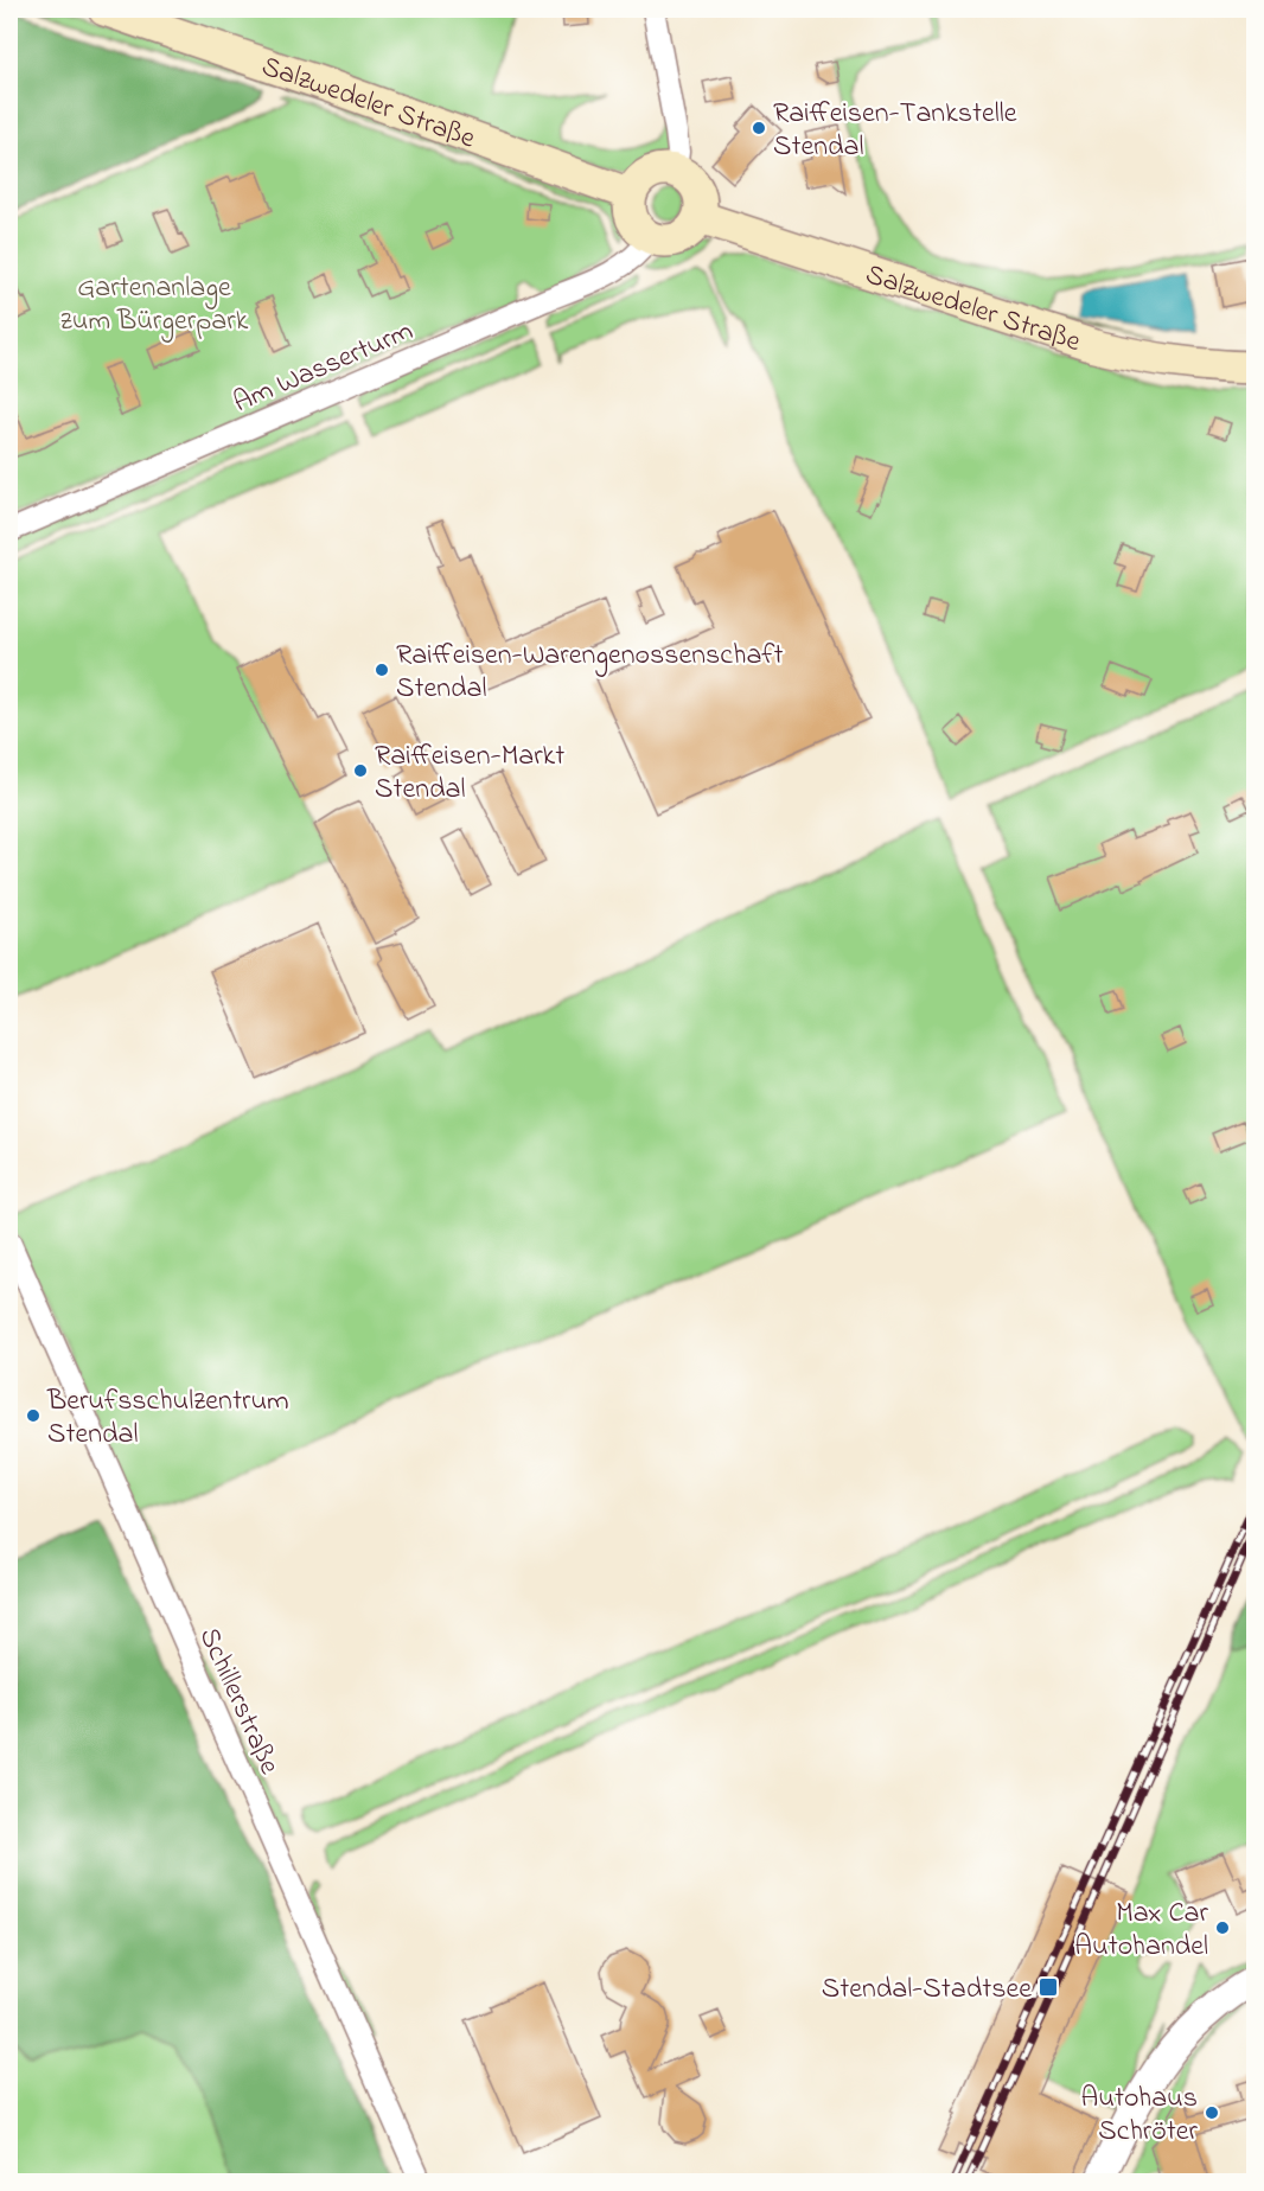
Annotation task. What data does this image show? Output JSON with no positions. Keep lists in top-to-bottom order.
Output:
{
  "streets": {
    "main road": ["Salzwedeler Straße"],
    "street": ["Am Wasserturm", "Schillerstraße"]
  },
  "crossings": [
    ["Salzwedeler Straße", "Am Wasserturm"]
  ],
  "parks": ["Gartenanlage zum Bürgerpark"],
  "places": {
    "other": [
      "Raiffeisen-Tankstelle Stendal",
      "Raiffeisen-Warengenossenschaft Stendal",
      "Raiffeisen-Markt Stendal",
      "Berufsschulzentrum Stendal",
      "Max Car Autohandel",
      "Autohaus Schröter"
    ],
    "transit": ["Stendal-Stadtsee"]
  }
}
